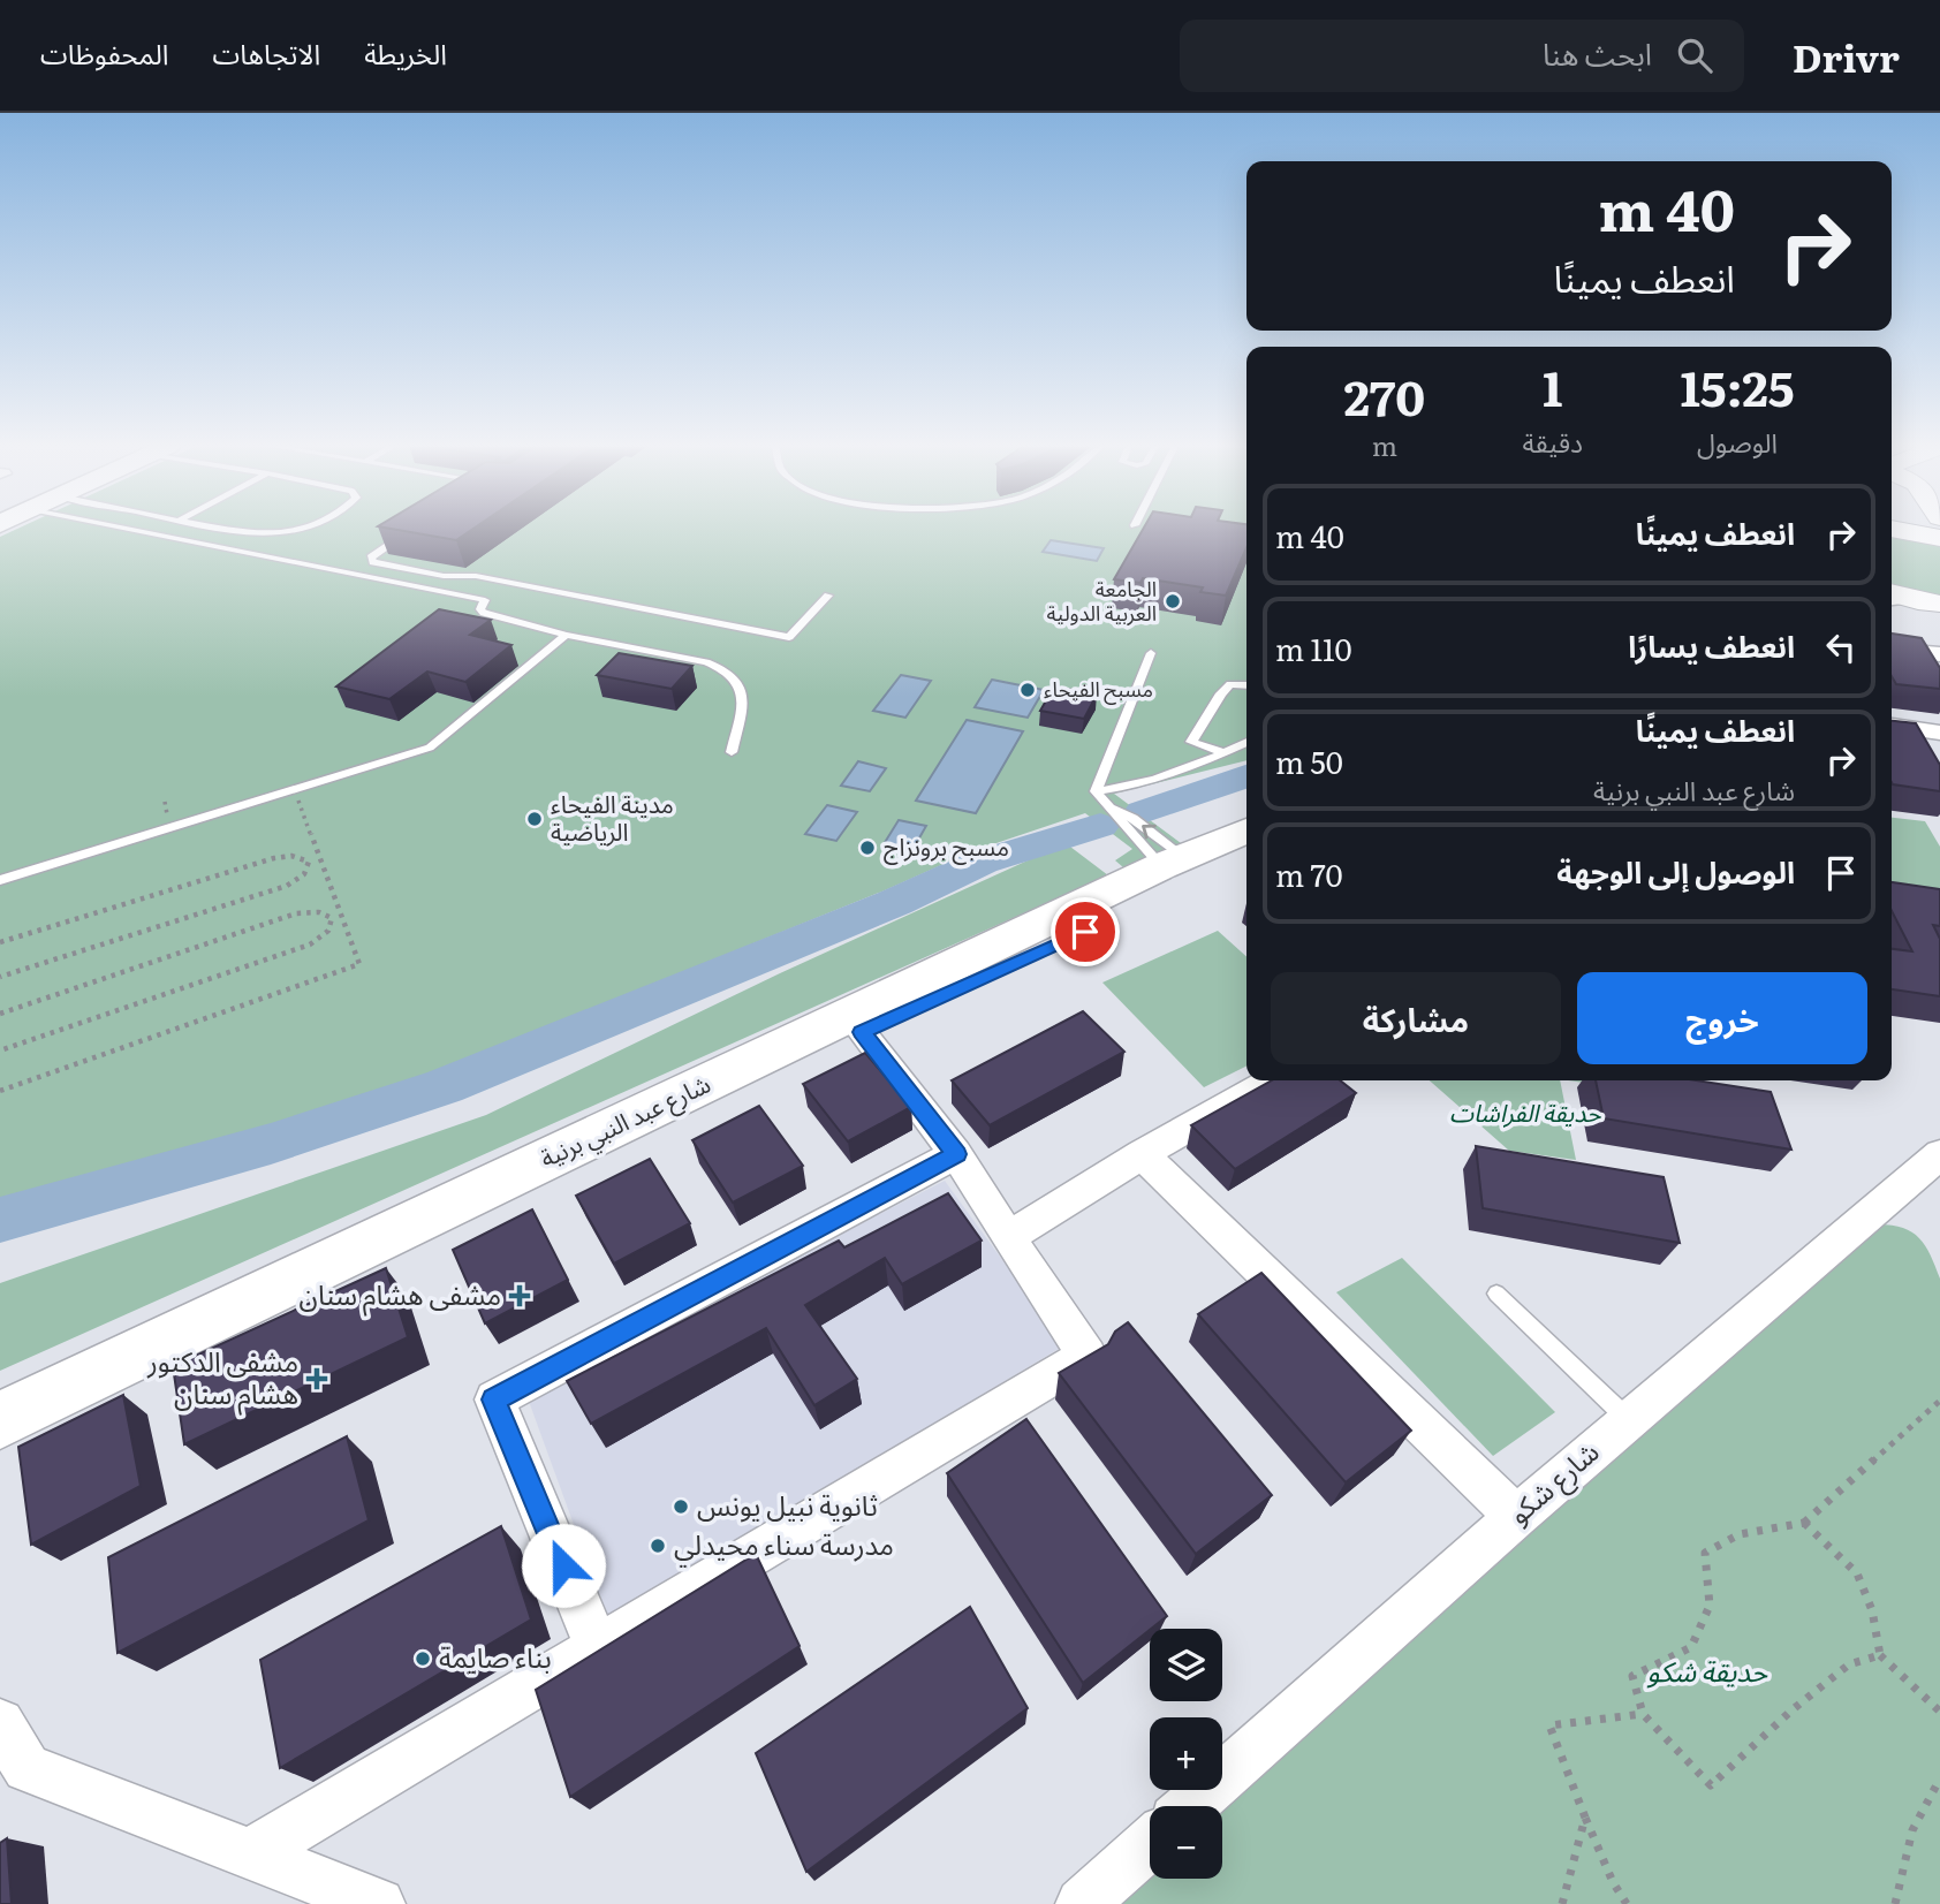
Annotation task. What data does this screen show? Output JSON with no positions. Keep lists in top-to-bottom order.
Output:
{
  "streets": {
    "main road": ["شارع عبد النبي برنية"],
    "street": ["شارع شكو"]
  },
  "parks": ["حديقة الفراشات", "حديقة شكو"],
  "places": {
    "other": [
      "الجامعة العربية الدولية",
      "مسبح الفيحاء",
      "مدينة الفيحاء الرياضية",
      "مسبح برونزاج",
      "ثانوية نبيل يونس",
      "مدرسة سناء محيدلي",
      "بناء صايمة"
    ],
    "health": ["مشفى هشام سنان", "مشفى الدكتور هشام سنان"]
  },
  "page": {
    "header": "Drivr",
    "search": "ابحث هنا",
    "nav": ["الخريطة", "الاتجاهات", "المحفوظات"],
    "turn": ["40 m", "انعطف يمينًا"],
    "eta": [
      "15:25",
      "الوصول",
      "1",
      "دقيقة",
      "270",
      "m"
    ],
    "list": [
      {
        "name": "انعطف يمينًا",
        "value": "40 m"
      },
      {
        "name": "انعطف يسارًا",
        "value": "110 m"
      },
      {
        "name": "انعطف يمينًا",
        "note": "شارع عبد النبي برنية",
        "value": "50 m"
      },
      {
        "name": "الوصول إلى الوجهة",
        "value": "70 m"
      }
    ],
    "buttons": ["خروج", "مشاركة"],
    "map_buttons": ["+", "−"]
  }
}
